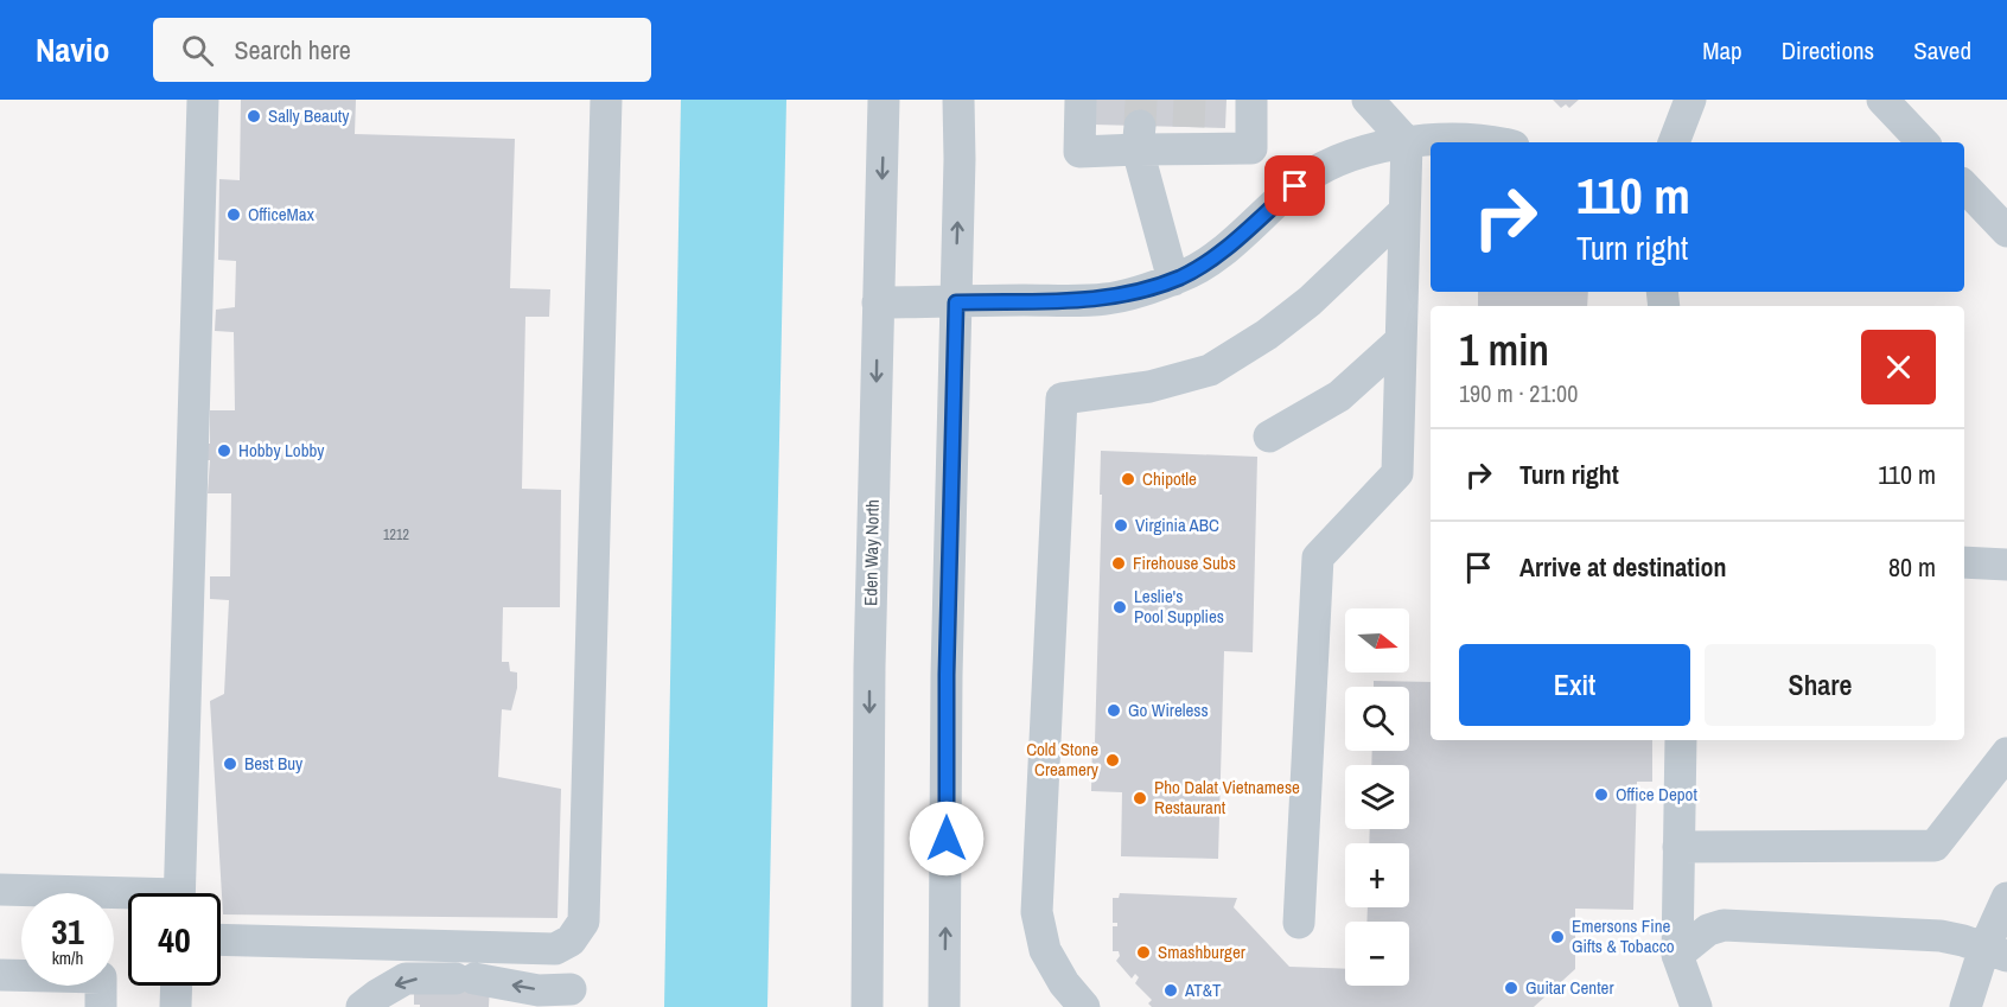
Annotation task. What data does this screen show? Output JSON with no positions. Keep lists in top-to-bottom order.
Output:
{
  "streets": {
    "street": ["Eden Way North"]
  },
  "places": [
    "Sally Beauty",
    "OfficeMax",
    "Hobby Lobby",
    "Chipotle",
    "Virginia ABC",
    "Firehouse Subs",
    "Leslie's Pool Supplies",
    "Go Wireless",
    "Cold Stone Creamery",
    "Best Buy",
    "Office Depot",
    "Pho Dalat Vietnamese Restaurant",
    "Emersons Fine Gifts & Tobacco",
    "Smashburger",
    "Guitar Center",
    "AT&T"
  ],
  "house_numbers": ["1212"],
  "north": "right",
  "page": {
    "header": "Navio",
    "search": "Search here",
    "nav": ["Map", "Directions", "Saved"],
    "turn": ["110 m", "Turn right"],
    "heading": ["1 min", "190 m · 21:00"],
    "list": [
      {
        "name": "Turn right",
        "value": "110 m"
      },
      {
        "name": "Arrive at destination",
        "value": "80 m"
      }
    ],
    "map_buttons": ["+", "−"],
    "buttons": ["Exit", "Share"],
    "speed": "31 km/h",
    "limit": "40"
  }
}
